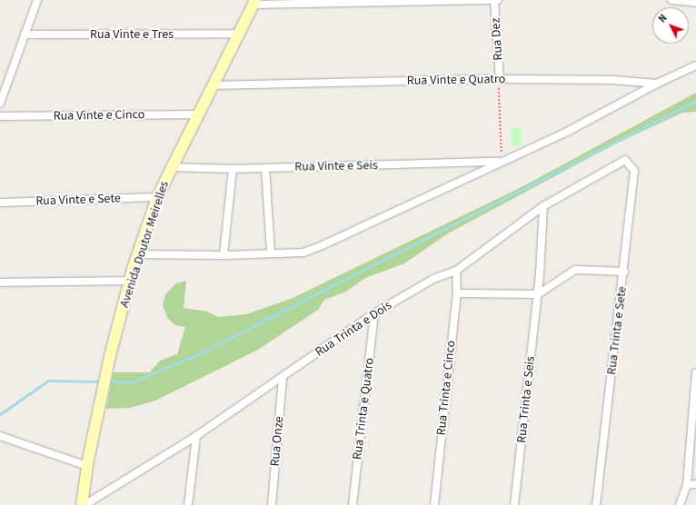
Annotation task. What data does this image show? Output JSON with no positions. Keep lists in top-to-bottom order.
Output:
{
  "streets": {
    "street": [
      "Rua Vinte e Tres",
      "Rua Dez",
      "Rua Vinte e Quatro",
      "Rua Vinte e Cinco",
      "Rua Vinte e Seis",
      "Rua Vinte e Sete",
      "Avenida Doutor Meirelles",
      "Rua Trinta e Dois",
      "Rua Trinta e Sete",
      "Rua Trinta e Cinco",
      "Rua Trinta e Seis",
      "Rua Trinta e Quatro",
      "Rua Onze"
    ]
  },
  "crossings": [
    ["Rua Vinte e Tres", "Avenida Doutor Meirelles"],
    ["Rua Dez", "Rua Vinte e Quatro"],
    ["Rua Vinte e Quatro", "Avenida Doutor Meirelles"],
    ["Rua Vinte e Cinco", "Avenida Doutor Meirelles"],
    ["Rua Vinte e Seis", "Avenida Doutor Meirelles"],
    ["Rua Vinte e Sete", "Avenida Doutor Meirelles"],
    ["Avenida Doutor Meirelles", "Rua Trinta e Dois"],
    ["Rua Trinta e Dois", "Rua Trinta e Sete"],
    ["Rua Trinta e Dois", "Rua Trinta e Cinco"],
    ["Rua Trinta e Dois", "Rua Trinta e Quatro"],
    ["Rua Trinta e Dois", "Rua Onze"]
  ],
  "north": "top left"
}
